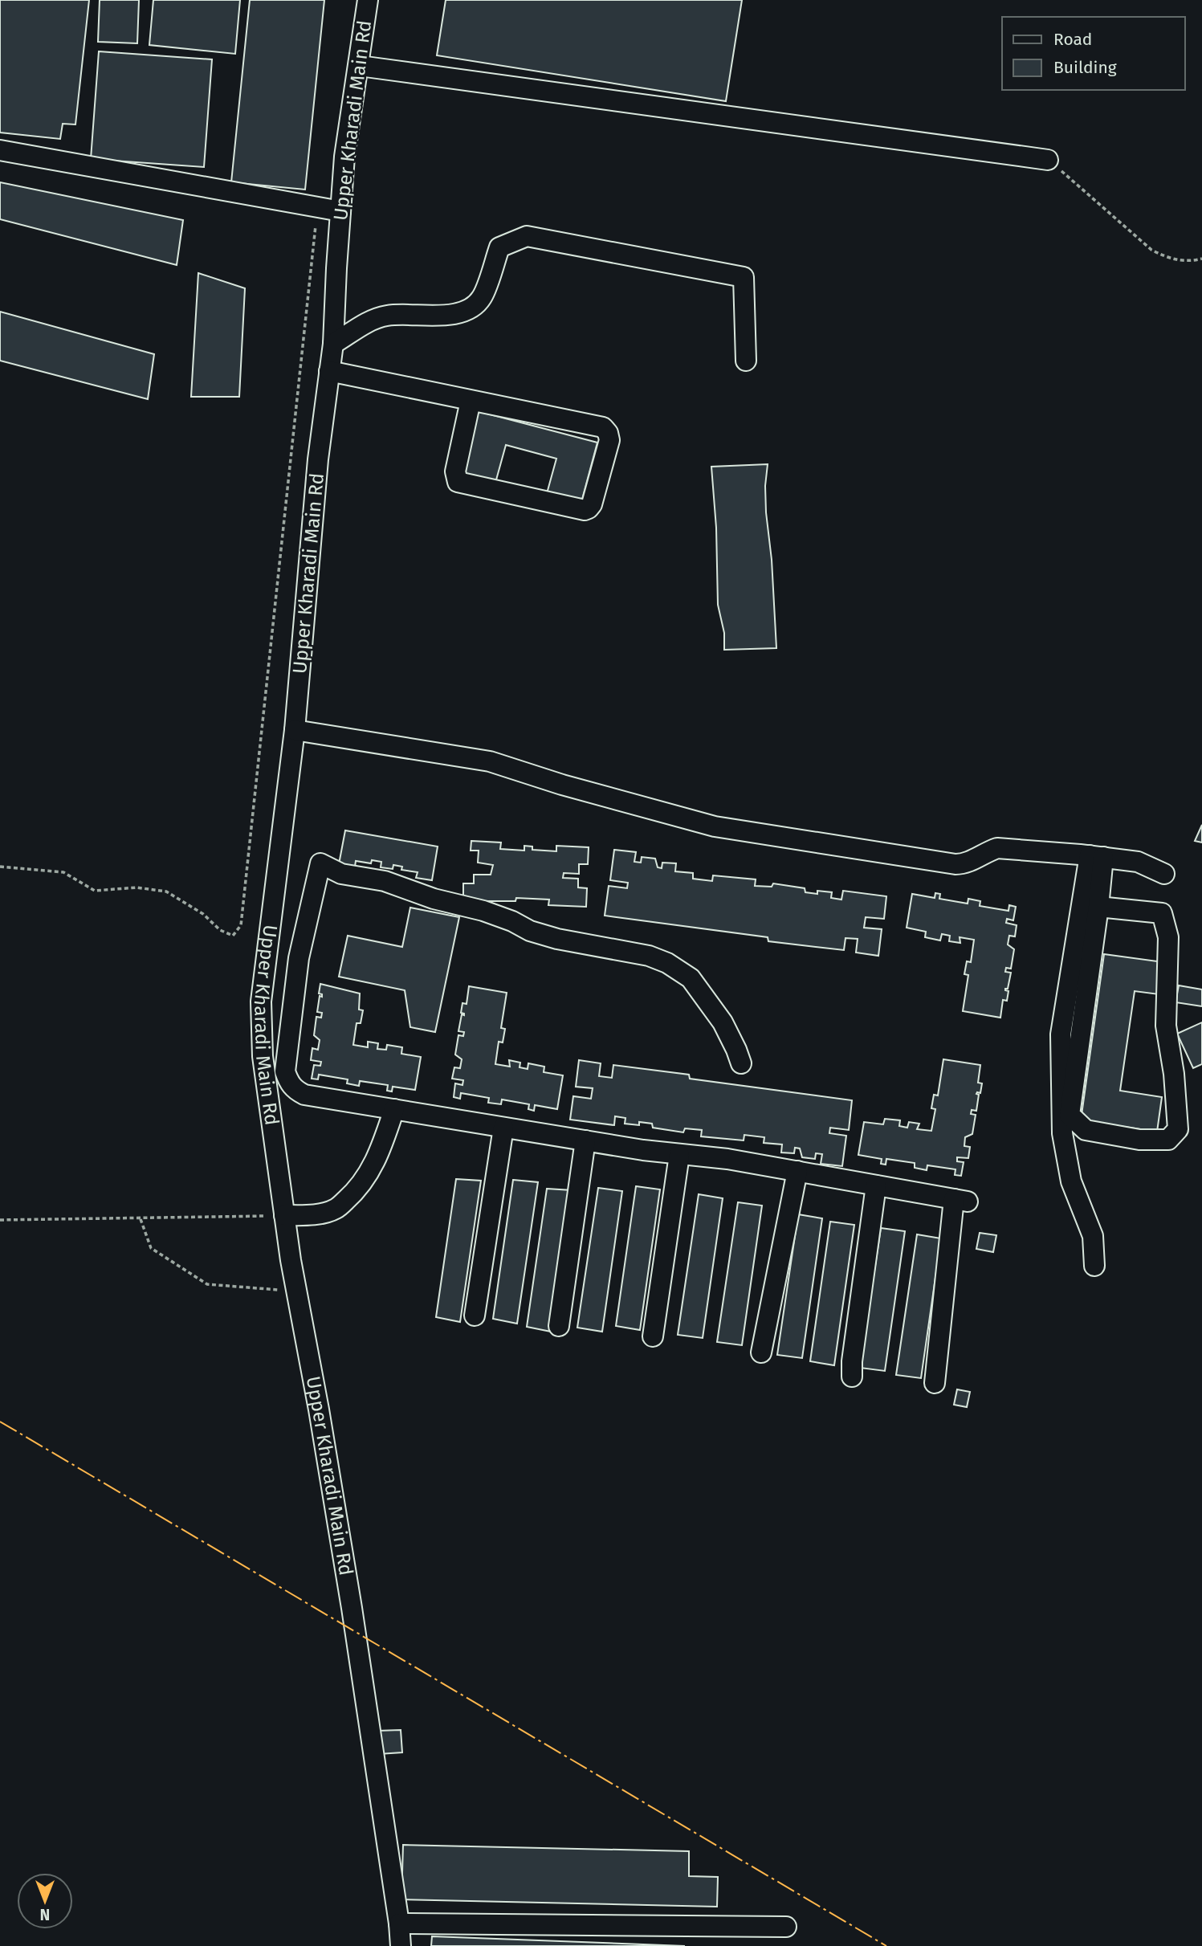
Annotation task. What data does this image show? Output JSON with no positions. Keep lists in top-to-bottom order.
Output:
{
  "streets": {
    "street": ["Upper Kharadi Main Rd"]
  },
  "legend": ["Road", "Building"],
  "north": "bottom"
}
